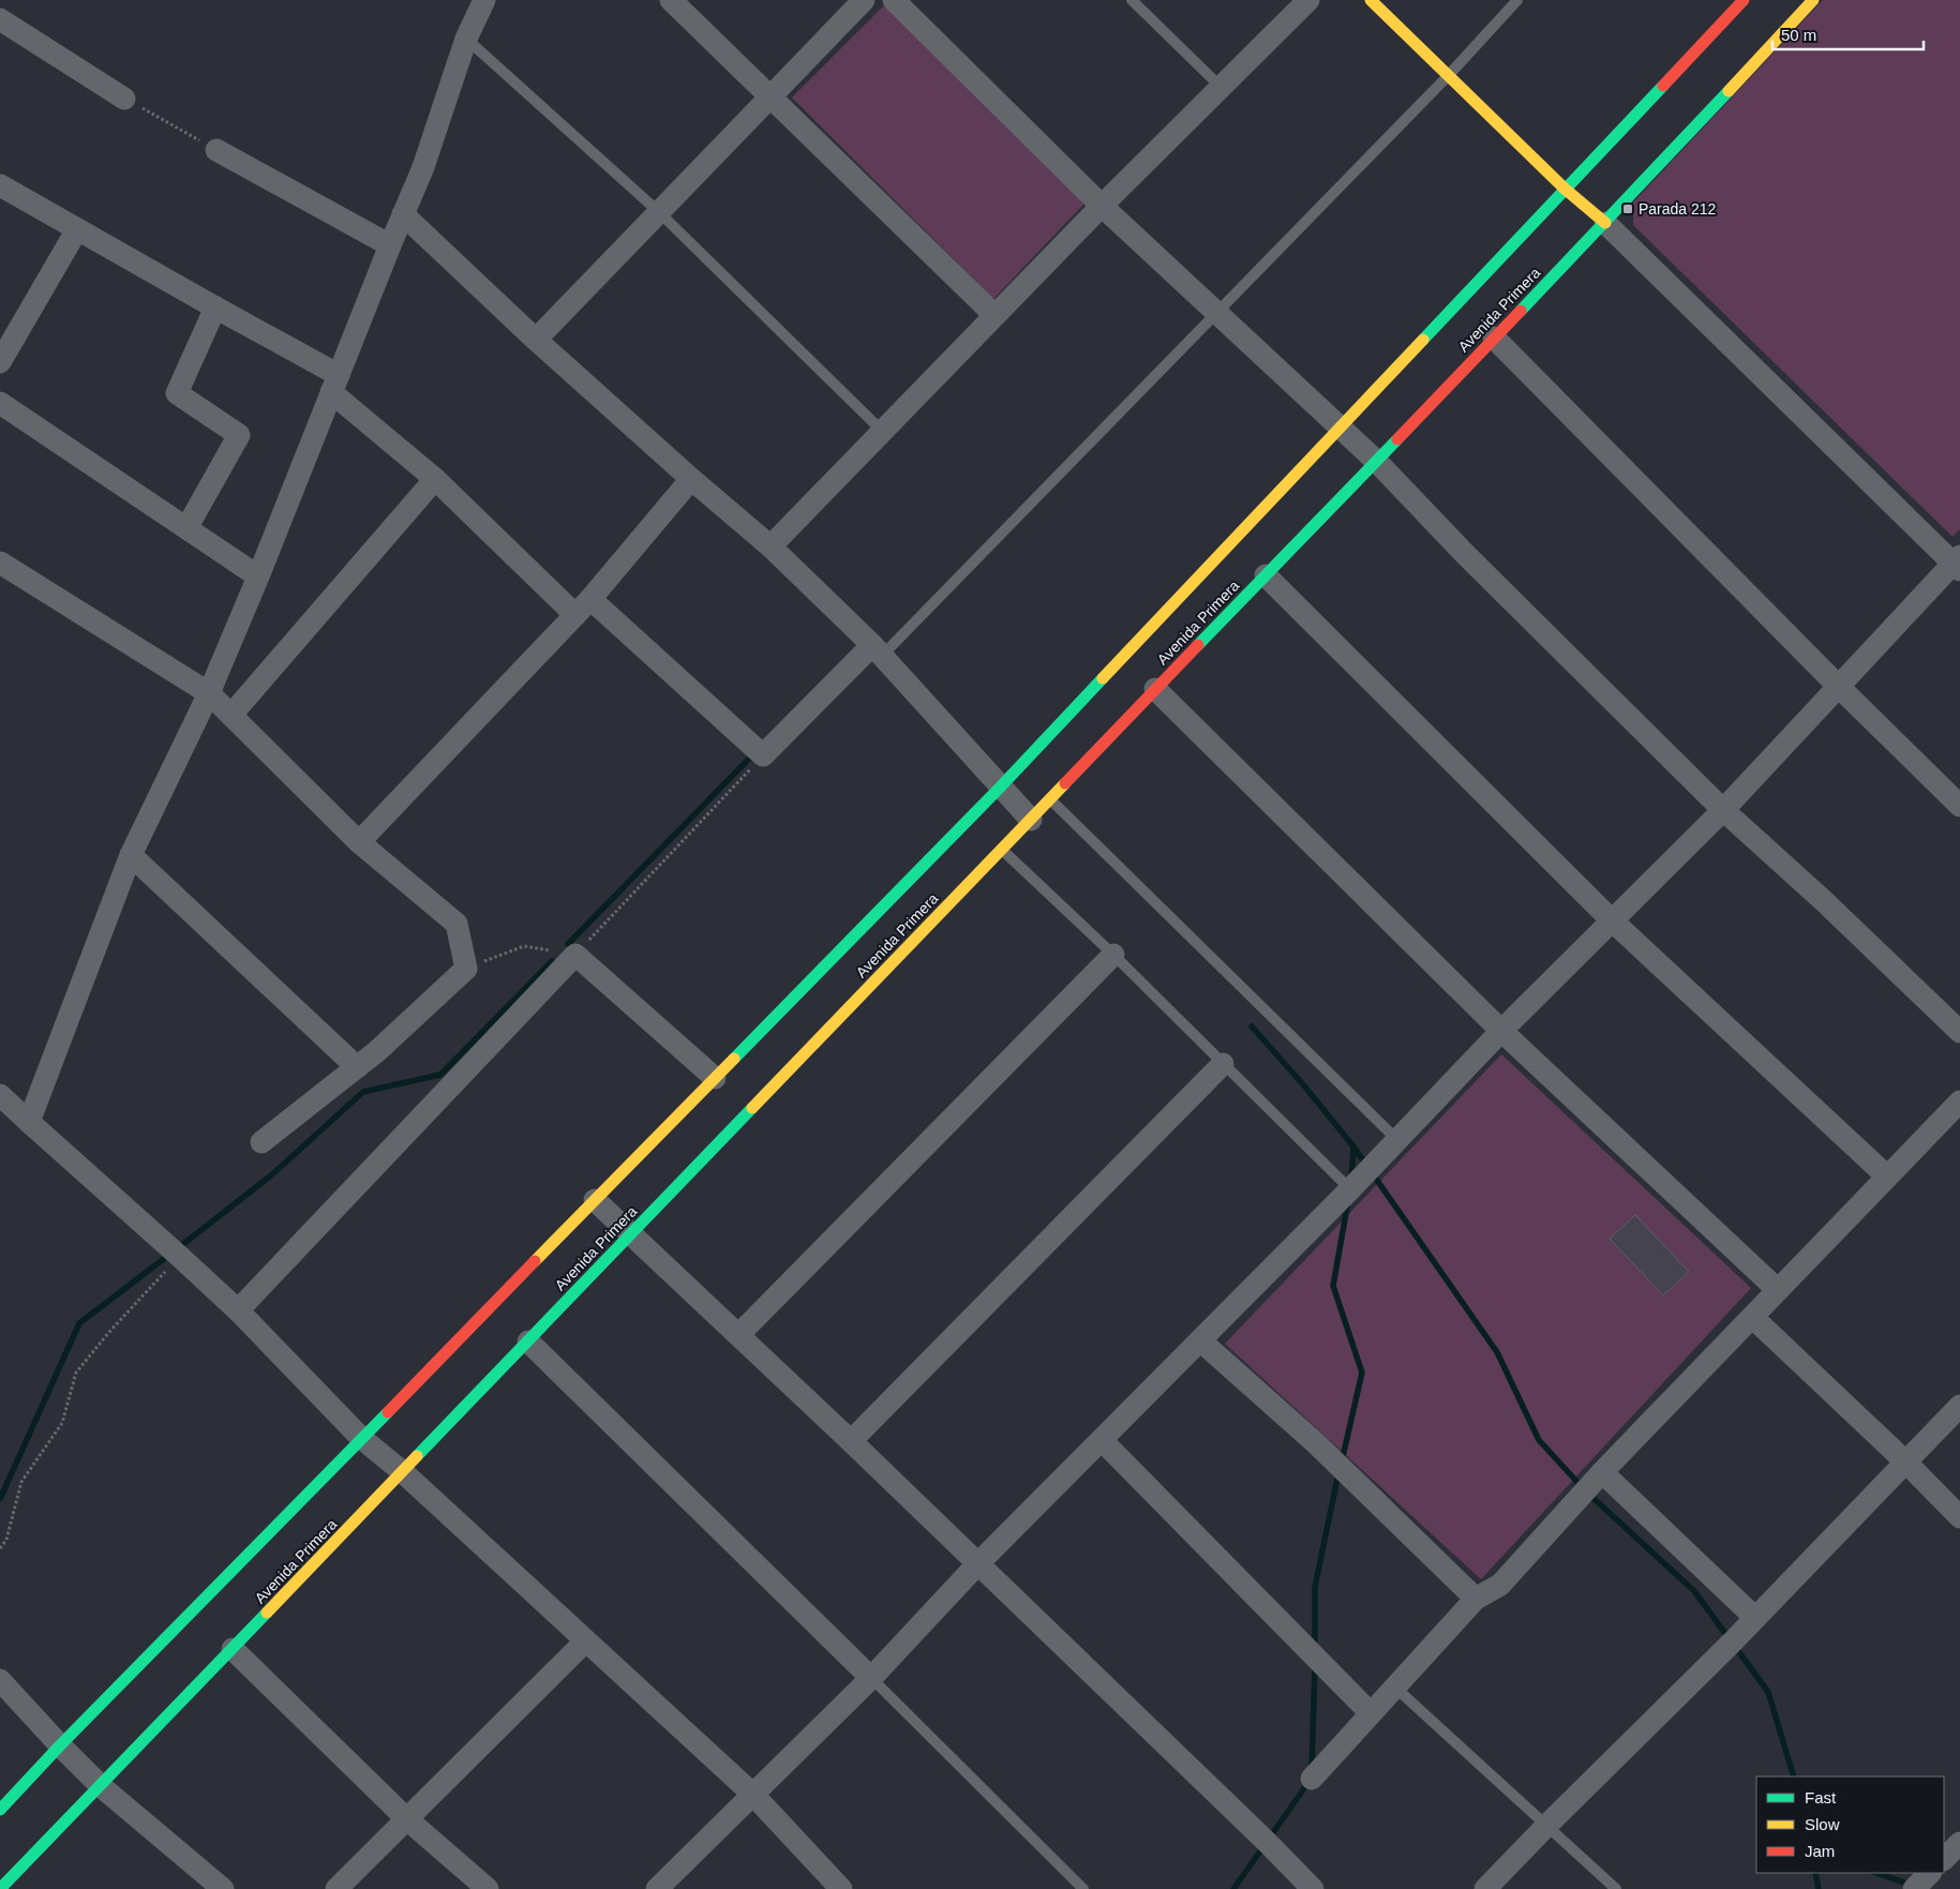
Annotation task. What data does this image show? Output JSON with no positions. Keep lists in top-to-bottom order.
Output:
{
  "streets": {
    "main road": ["Avenida Primera"]
  },
  "places": {
    "transit": ["Parada 212"]
  },
  "legend": ["Fast", "Slow", "Jam"],
  "scale_bar": "50 m"
}
